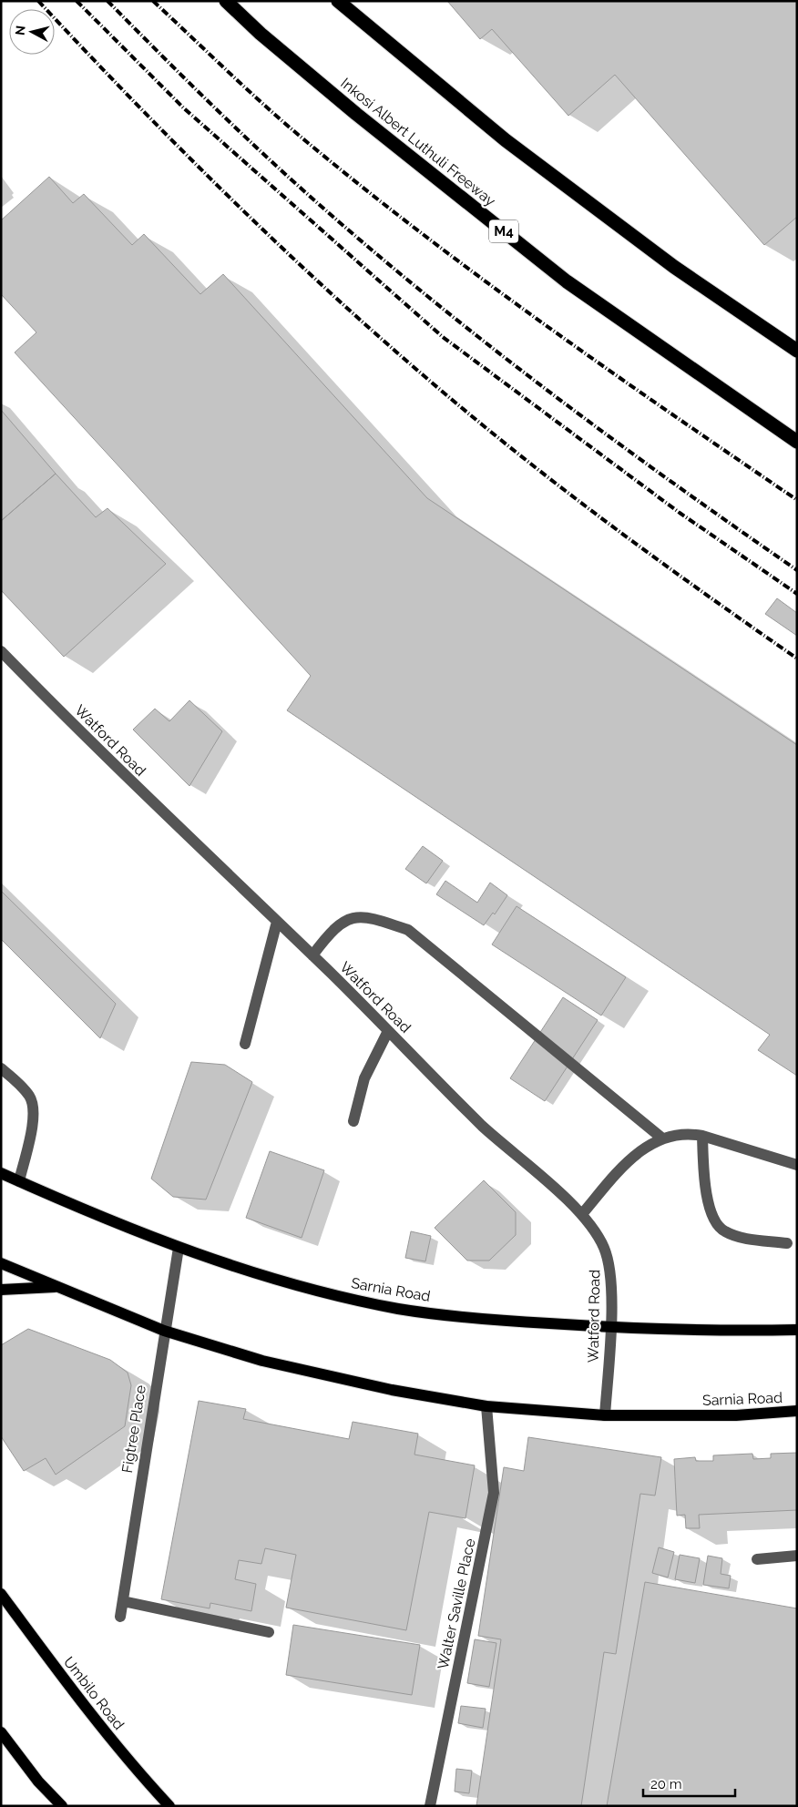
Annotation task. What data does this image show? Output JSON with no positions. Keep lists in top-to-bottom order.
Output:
{
  "streets": {
    "highway": ["Inkosi Albert Luthuli Freeway", "M4"],
    "main road": ["Sarnia Road", "Umbilo Road"],
    "street": ["Watford Road", "Figtree Place", "Walter Saville Place"]
  },
  "crossings": [
    ["Watford Road", "Sarnia Road"],
    ["Sarnia Road", "Figtree Place"],
    ["Sarnia Road", "Walter Saville Place"]
  ],
  "scale_bar": "20 m",
  "north": "left"
}
